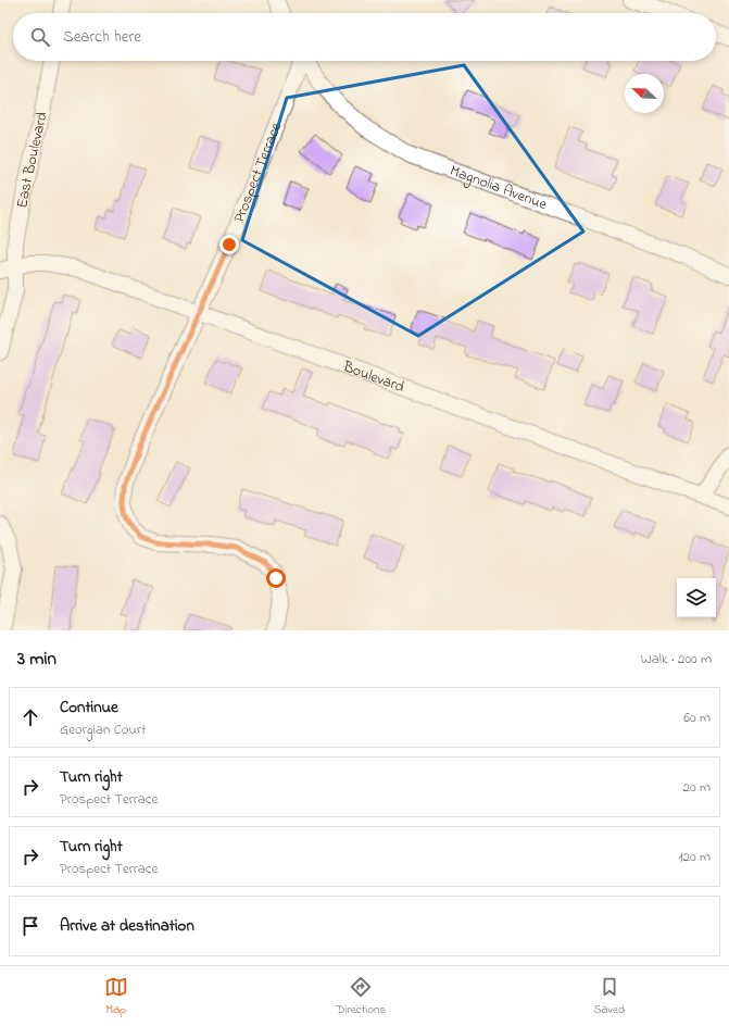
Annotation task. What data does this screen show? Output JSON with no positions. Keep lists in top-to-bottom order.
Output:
{
  "streets": {
    "street": [
      "East Boulevard",
      "Prospect Terrace",
      "Magnolia Avenue",
      "Boulevard"
    ]
  },
  "crossings": [
    ["East Boulevard", "Boulevard"],
    ["Prospect Terrace", "Boulevard"]
  ],
  "north": "top left",
  "page": {
    "search": "Search here",
    "heading": ["3 min", "Walk · 200 m"],
    "list": [
      ["Continue", "Georgian Court", "60 m"],
      ["Turn right", "Prospect Terrace", "20 m"],
      ["Turn right", "Prospect Terrace", "120 m"],
      "Arrive at destination"
    ],
    "nav": ["Map", "Directions", "Saved"]
  }
}
